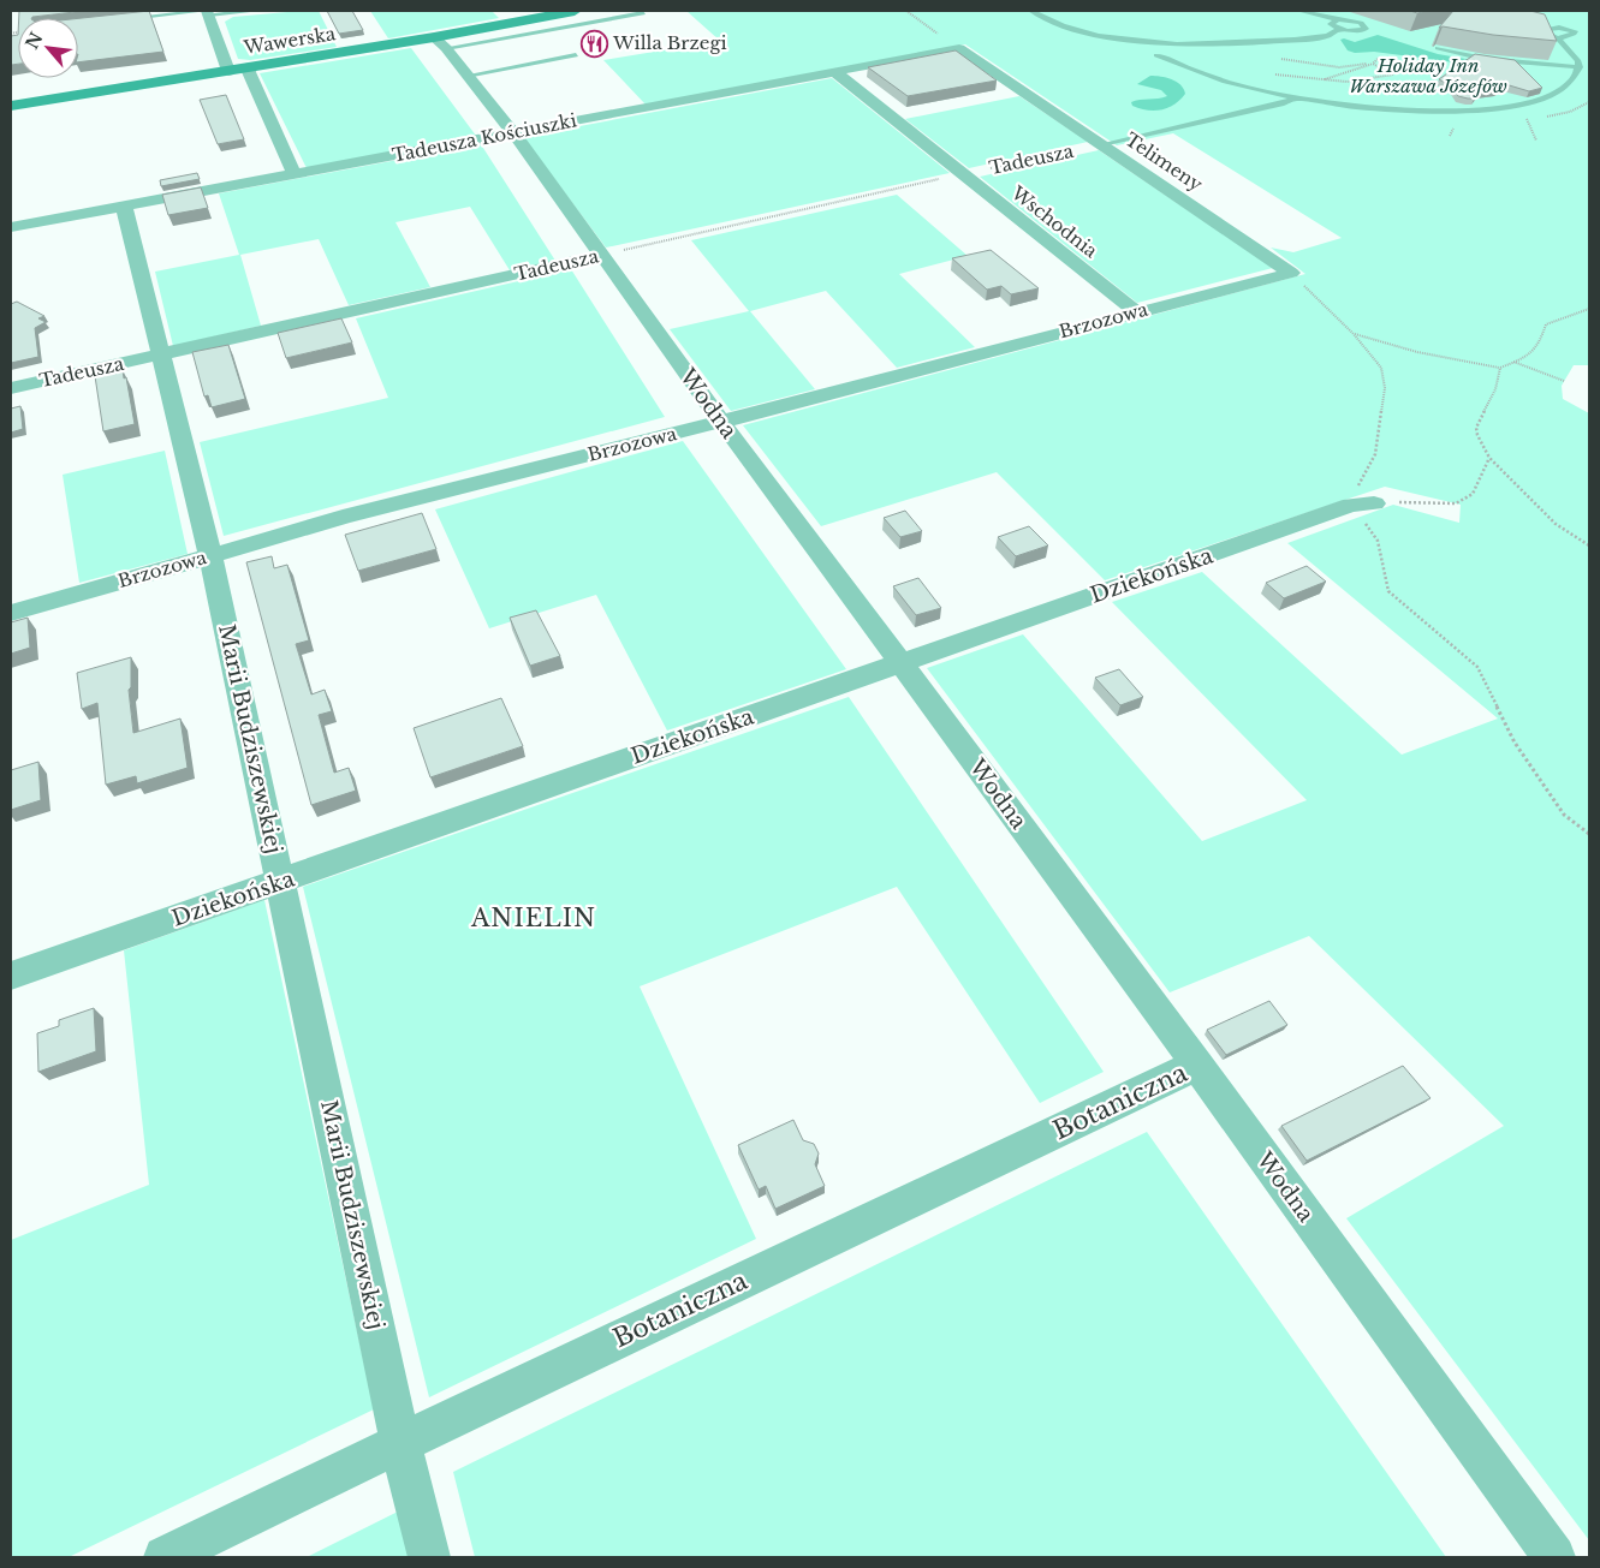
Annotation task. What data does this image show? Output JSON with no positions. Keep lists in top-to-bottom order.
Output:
{
  "streets": {
    "main road": ["Wawerska"],
    "street": [
      "Tadeusza Kościuszki",
      "Tadeusza",
      "Telimeny",
      "Wschodnia",
      "Brzozowa",
      "Wodna",
      "Dziekońska",
      "Marii Budziszewskiej",
      "Botaniczna"
    ]
  },
  "crossings": [
    ["Wawerska", "Wodna"],
    ["Tadeusza Kościuszki", "Telimeny"],
    ["Tadeusza Kościuszki", "Wschodnia"],
    ["Tadeusza Kościuszki", "Wodna"],
    ["Tadeusza Kościuszki", "Marii Budziszewskiej"],
    ["Tadeusza", "Telimeny"],
    ["Tadeusza", "Wschodnia"],
    ["Tadeusza", "Wodna"],
    ["Tadeusza", "Marii Budziszewskiej"],
    ["Telimeny", "Brzozowa"],
    ["Wschodnia", "Brzozowa"],
    ["Brzozowa", "Wodna"],
    ["Brzozowa", "Marii Budziszewskiej"],
    ["Wodna", "Dziekońska"],
    ["Wodna", "Botaniczna"],
    ["Dziekońska", "Marii Budziszewskiej"],
    ["Marii Budziszewskiej", "Botaniczna"]
  ],
  "districts": ["ANIELIN"],
  "parks": ["Holiday Inn Warszawa Józefów"],
  "places": {
    "restaurant": ["Willa Brzegi"]
  },
  "north": "top left"
}
